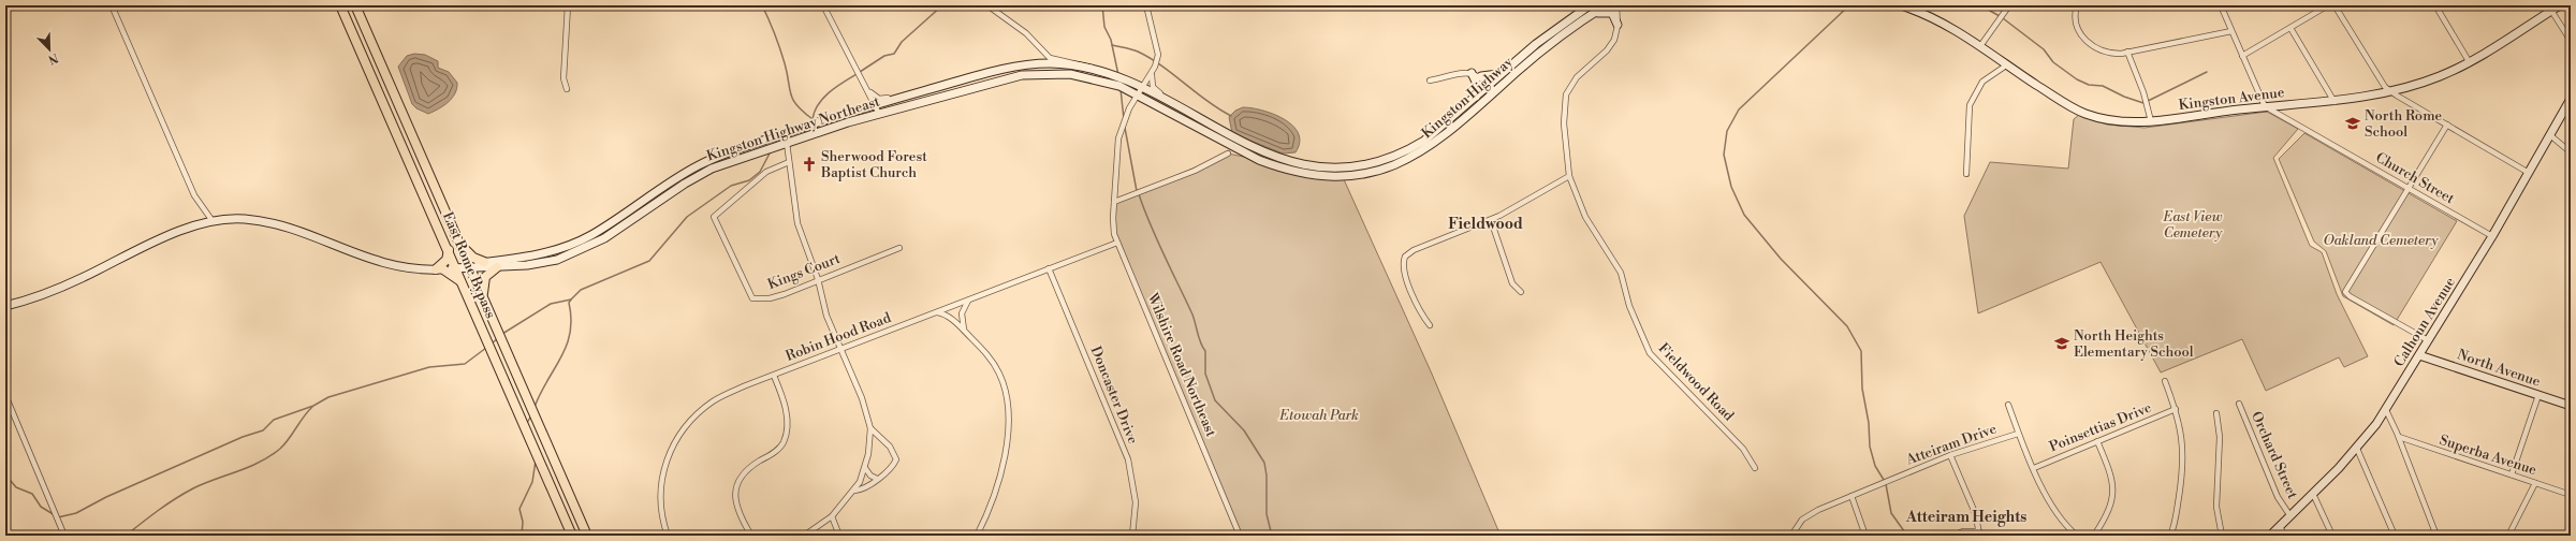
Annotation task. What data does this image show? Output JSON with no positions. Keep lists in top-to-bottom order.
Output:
{
  "streets": {
    "highway": ["East Rome Bypass"],
    "main road": [
      "Kingston Highway",
      "Kingston Avenue",
      "Kingston Highway Northeast",
      "Calhoun Avenue",
      "North Avenue"
    ],
    "street": [
      "Church Street",
      "Kings Court",
      "Robin Hood Road",
      "Wilshire Road Northeast",
      "Fieldwood Road",
      "Doncaster Drive",
      "Poinsettias Drive",
      "Atteiram Drive",
      "Orchard Street",
      "Superba Avenue"
    ]
  },
  "crossings": [
    ["Kingston Highway", "Kingston Highway Northeast"],
    ["Kingston Highway", "East Rome Bypass"],
    ["Kingston Highway", "Wilshire Road Northeast"],
    ["Kingston Avenue", "Church Street"],
    ["Kingston Highway Northeast", "East Rome Bypass"],
    ["Church Street", "Calhoun Avenue"],
    ["Calhoun Avenue", "North Avenue"],
    ["Calhoun Avenue", "Orchard Street"],
    ["Robin Hood Road", "Wilshire Road Northeast"],
    ["Robin Hood Road", "Doncaster Drive"],
    ["Poinsettias Drive", "Atteiram Drive"]
  ],
  "districts": ["Fieldwood", "Atteiram Heights"],
  "parks": ["East View Cemetery", "Oakland Cemetery", "Etowah Park"],
  "places": {
    "school or university": ["North Rome School", "North Heights Elementary School"],
    "church": ["Sherwood Forest Baptist Church"]
  },
  "north": "bottom right"
}
